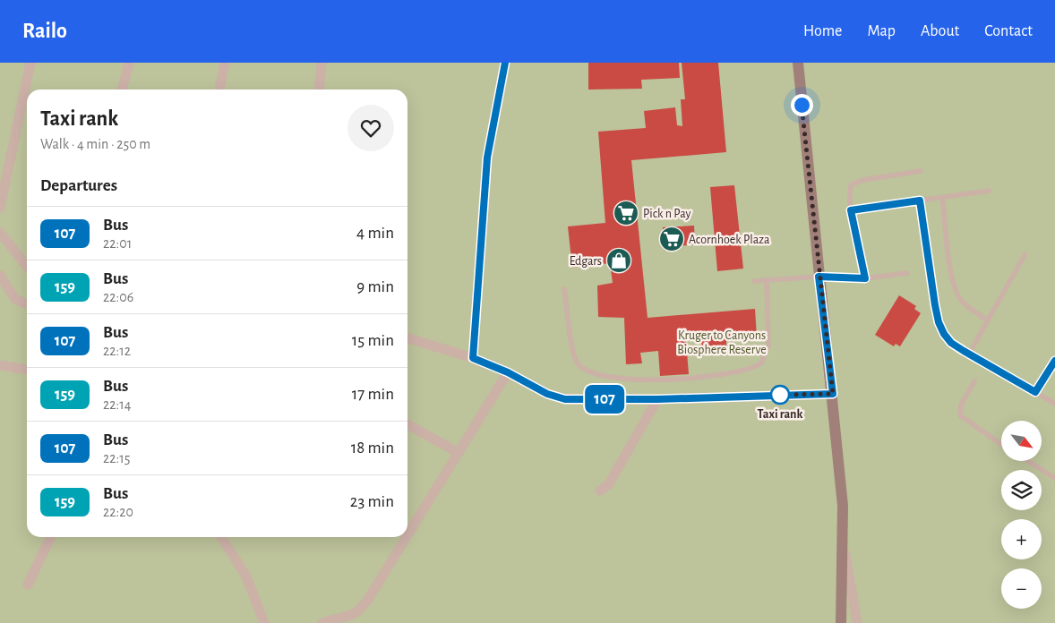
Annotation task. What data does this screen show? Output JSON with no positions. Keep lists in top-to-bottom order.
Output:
{
  "parks": ["Kruger to Canyons Biosphere Reserve"],
  "places": {
    "supermarket": ["Pick n Pay", "Acornhoek Plaza"],
    "shop": ["Edgars"],
    "other": ["Taxi rank"]
  },
  "lines": ["bus line 107"],
  "north": "bottom right",
  "page": {
    "header": "Railo",
    "nav": [
      "Home",
      "Map",
      "About",
      "Contact"
    ],
    "on_map": "107",
    "heading": [
      ["Taxi rank", "Walk · 4 min · 250 m"],
      "Departures"
    ],
    "list": [
      {
        "mark": "107",
        "name": "Bus",
        "note": "22:01",
        "value": "4 min"
      },
      {
        "mark": "159",
        "name": "Bus",
        "note": "22:06",
        "value": "9 min"
      },
      {
        "mark": "107",
        "name": "Bus",
        "note": "22:12",
        "value": "15 min"
      },
      {
        "mark": "159",
        "name": "Bus",
        "note": "22:14",
        "value": "17 min"
      },
      {
        "mark": "107",
        "name": "Bus",
        "note": "22:15",
        "value": "18 min"
      },
      {
        "mark": "159",
        "name": "Bus",
        "note": "22:20",
        "value": "23 min"
      }
    ],
    "map_buttons": ["+", "−"]
  }
}
